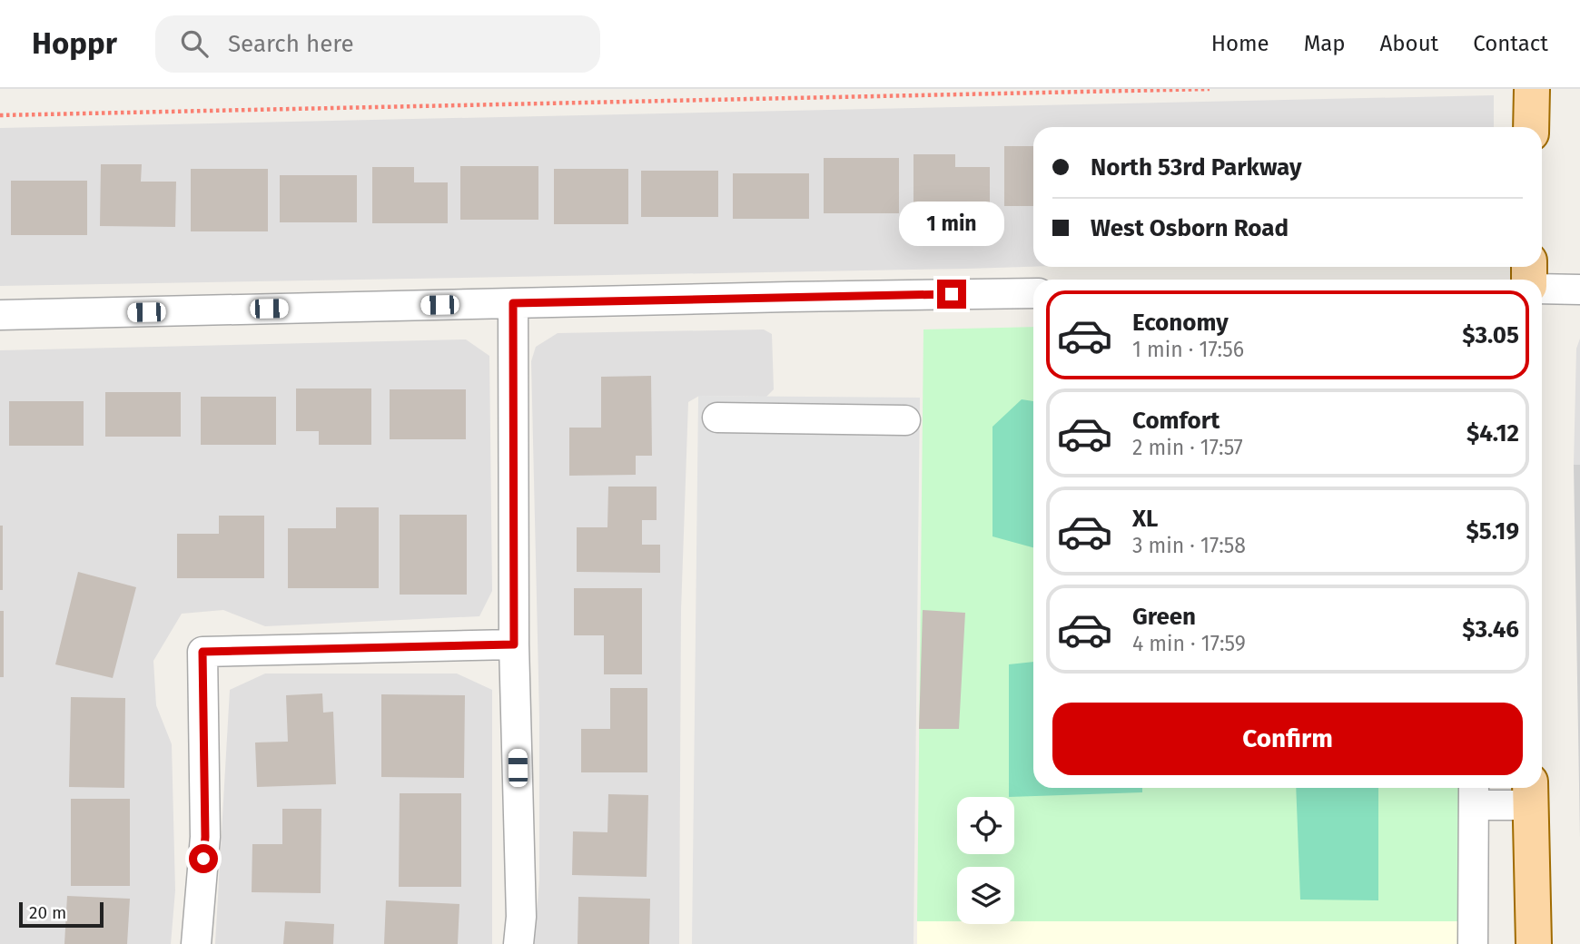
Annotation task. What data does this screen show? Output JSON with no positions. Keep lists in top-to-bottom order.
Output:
{
  "scale_bar": "20 m",
  "page": {
    "header": "Hoppr",
    "search": "Search here",
    "nav": [
      "Home",
      "Map",
      "About",
      "Contact"
    ],
    "banner": ["North 53rd Parkway", "West Osborn Road"],
    "bubble": "1 min",
    "list": [
      {
        "name": "Economy",
        "note": "1 min · 17:56",
        "value": "$3.05"
      },
      {
        "name": "Comfort",
        "note": "2 min · 17:57",
        "value": "$4.12"
      },
      {
        "name": "XL",
        "note": "3 min · 17:58",
        "value": "$5.19"
      },
      {
        "name": "Green",
        "note": "4 min · 17:59",
        "value": "$3.46"
      }
    ],
    "buttons": "Confirm",
    "scale": "20 m"
  }
}
